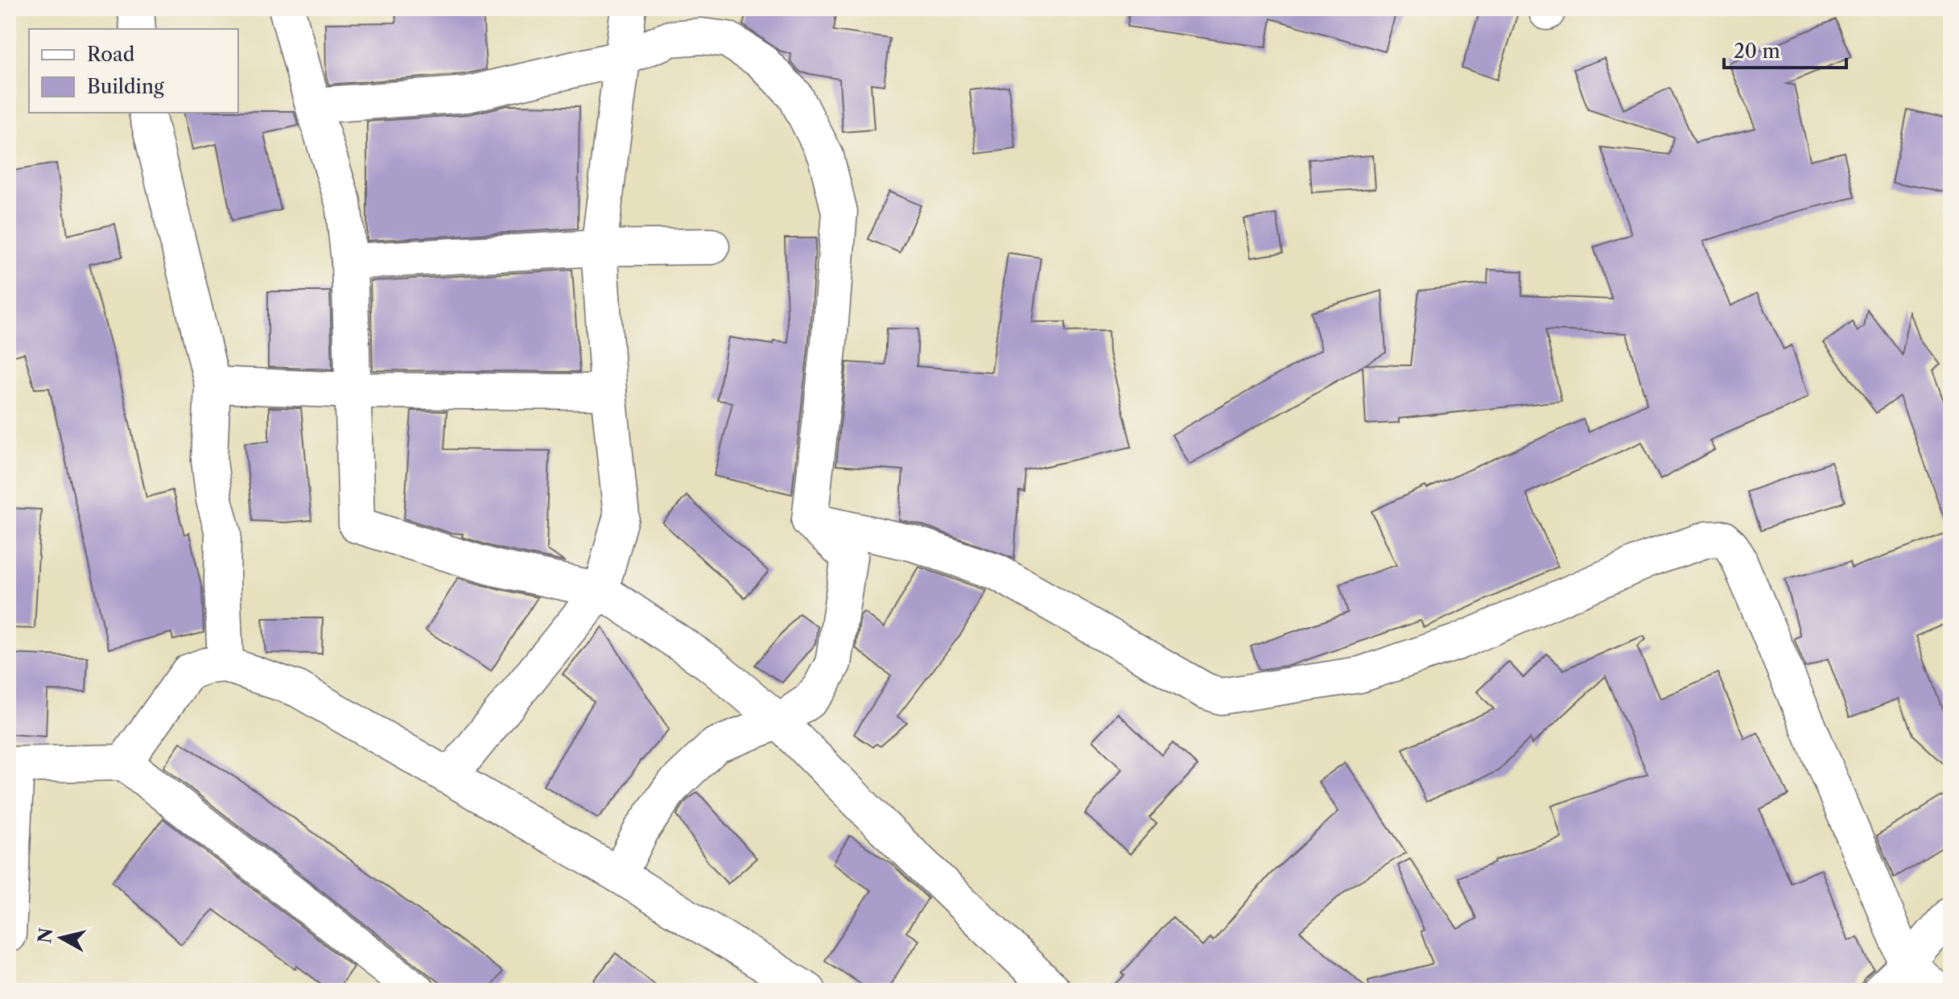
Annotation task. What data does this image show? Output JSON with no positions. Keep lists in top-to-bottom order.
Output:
{
  "legend": ["Road", "Building"],
  "scale_bar": "20 m",
  "north": "left"
}
